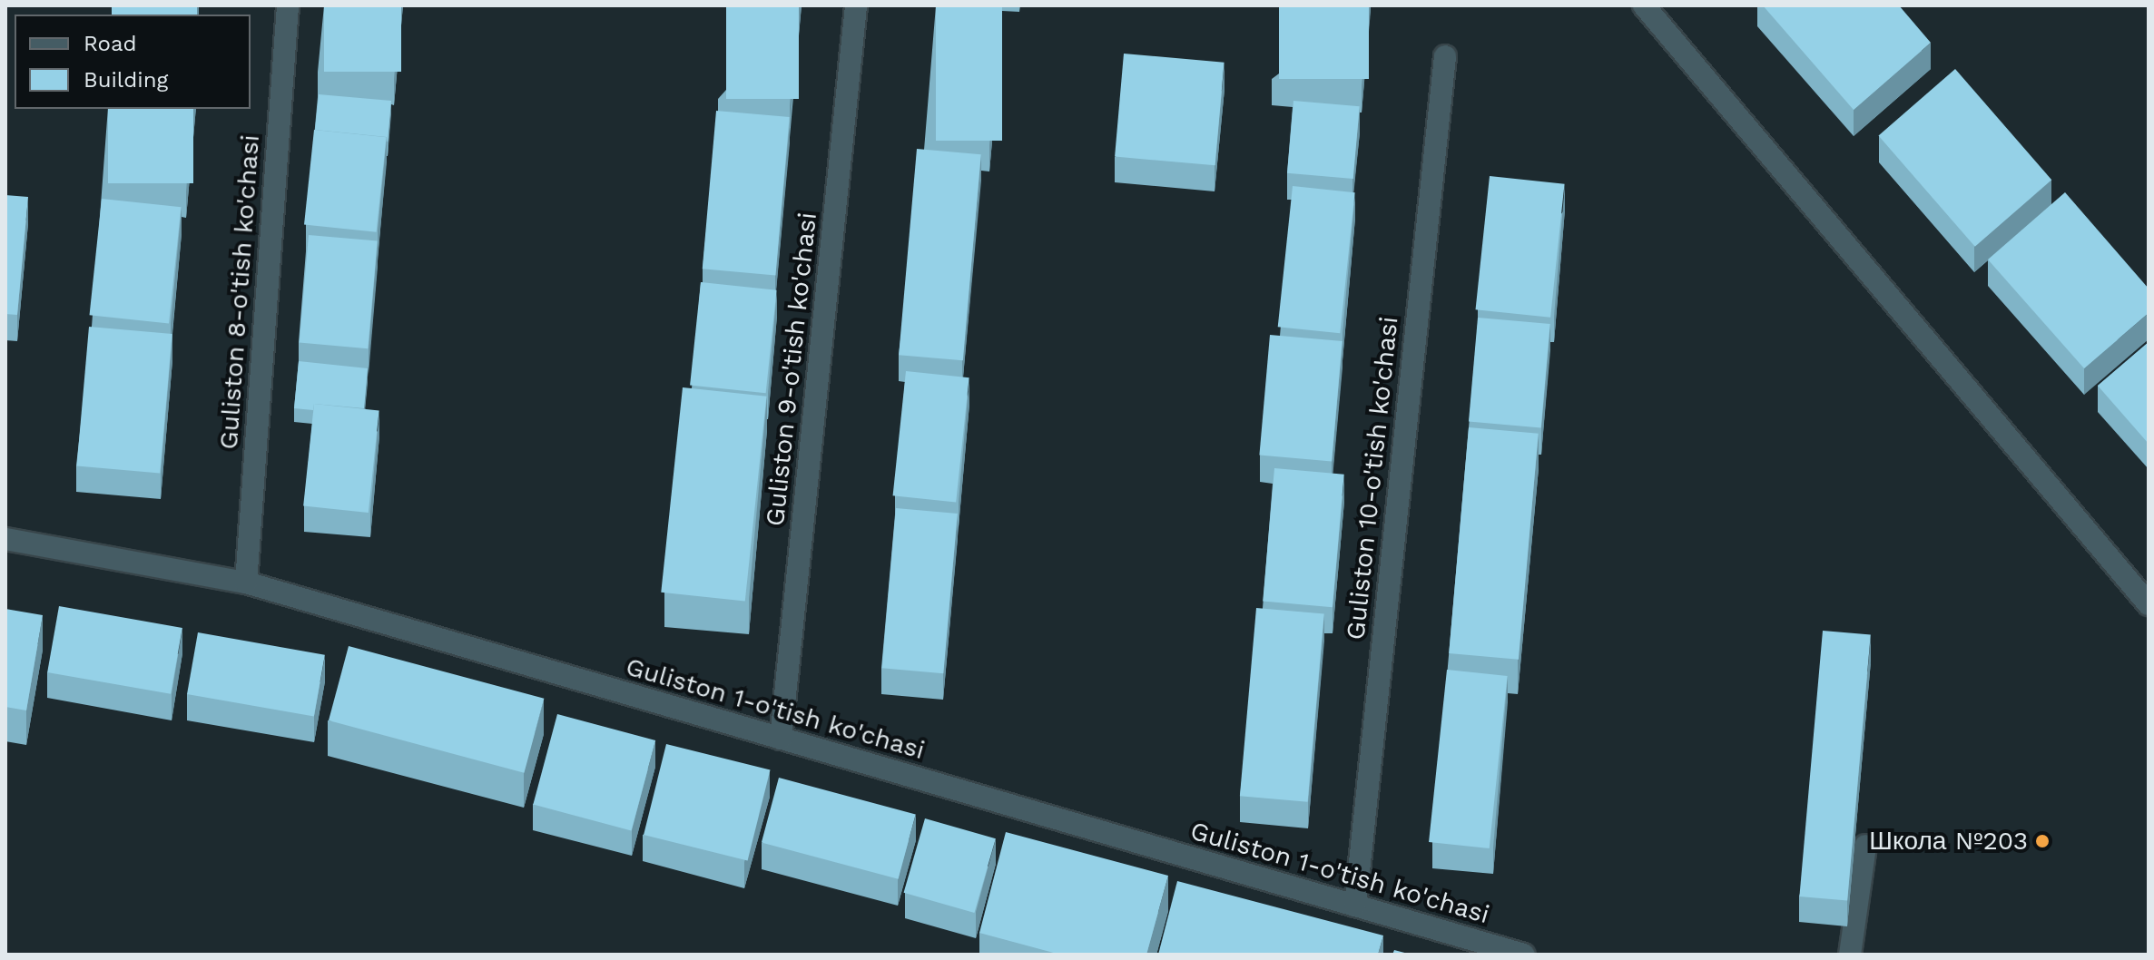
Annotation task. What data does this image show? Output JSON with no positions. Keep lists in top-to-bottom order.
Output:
{
  "streets": {
    "street": [
      "Guliston 8-o'tish ko'chasi",
      "Guliston 9-o'tish ko'chasi",
      "Guliston 10-o'tish ko'chasi",
      "Guliston 1-o'tish ko'chasi"
    ]
  },
  "crossings": [
    ["Guliston 8-o'tish ko'chasi", "Guliston 1-o'tish ko'chasi"],
    ["Guliston 9-o'tish ko'chasi", "Guliston 1-o'tish ko'chasi"],
    ["Guliston 10-o'tish ko'chasi", "Guliston 1-o'tish ko'chasi"]
  ],
  "places": ["Школа №203"],
  "legend": ["Road", "Building"]
}
